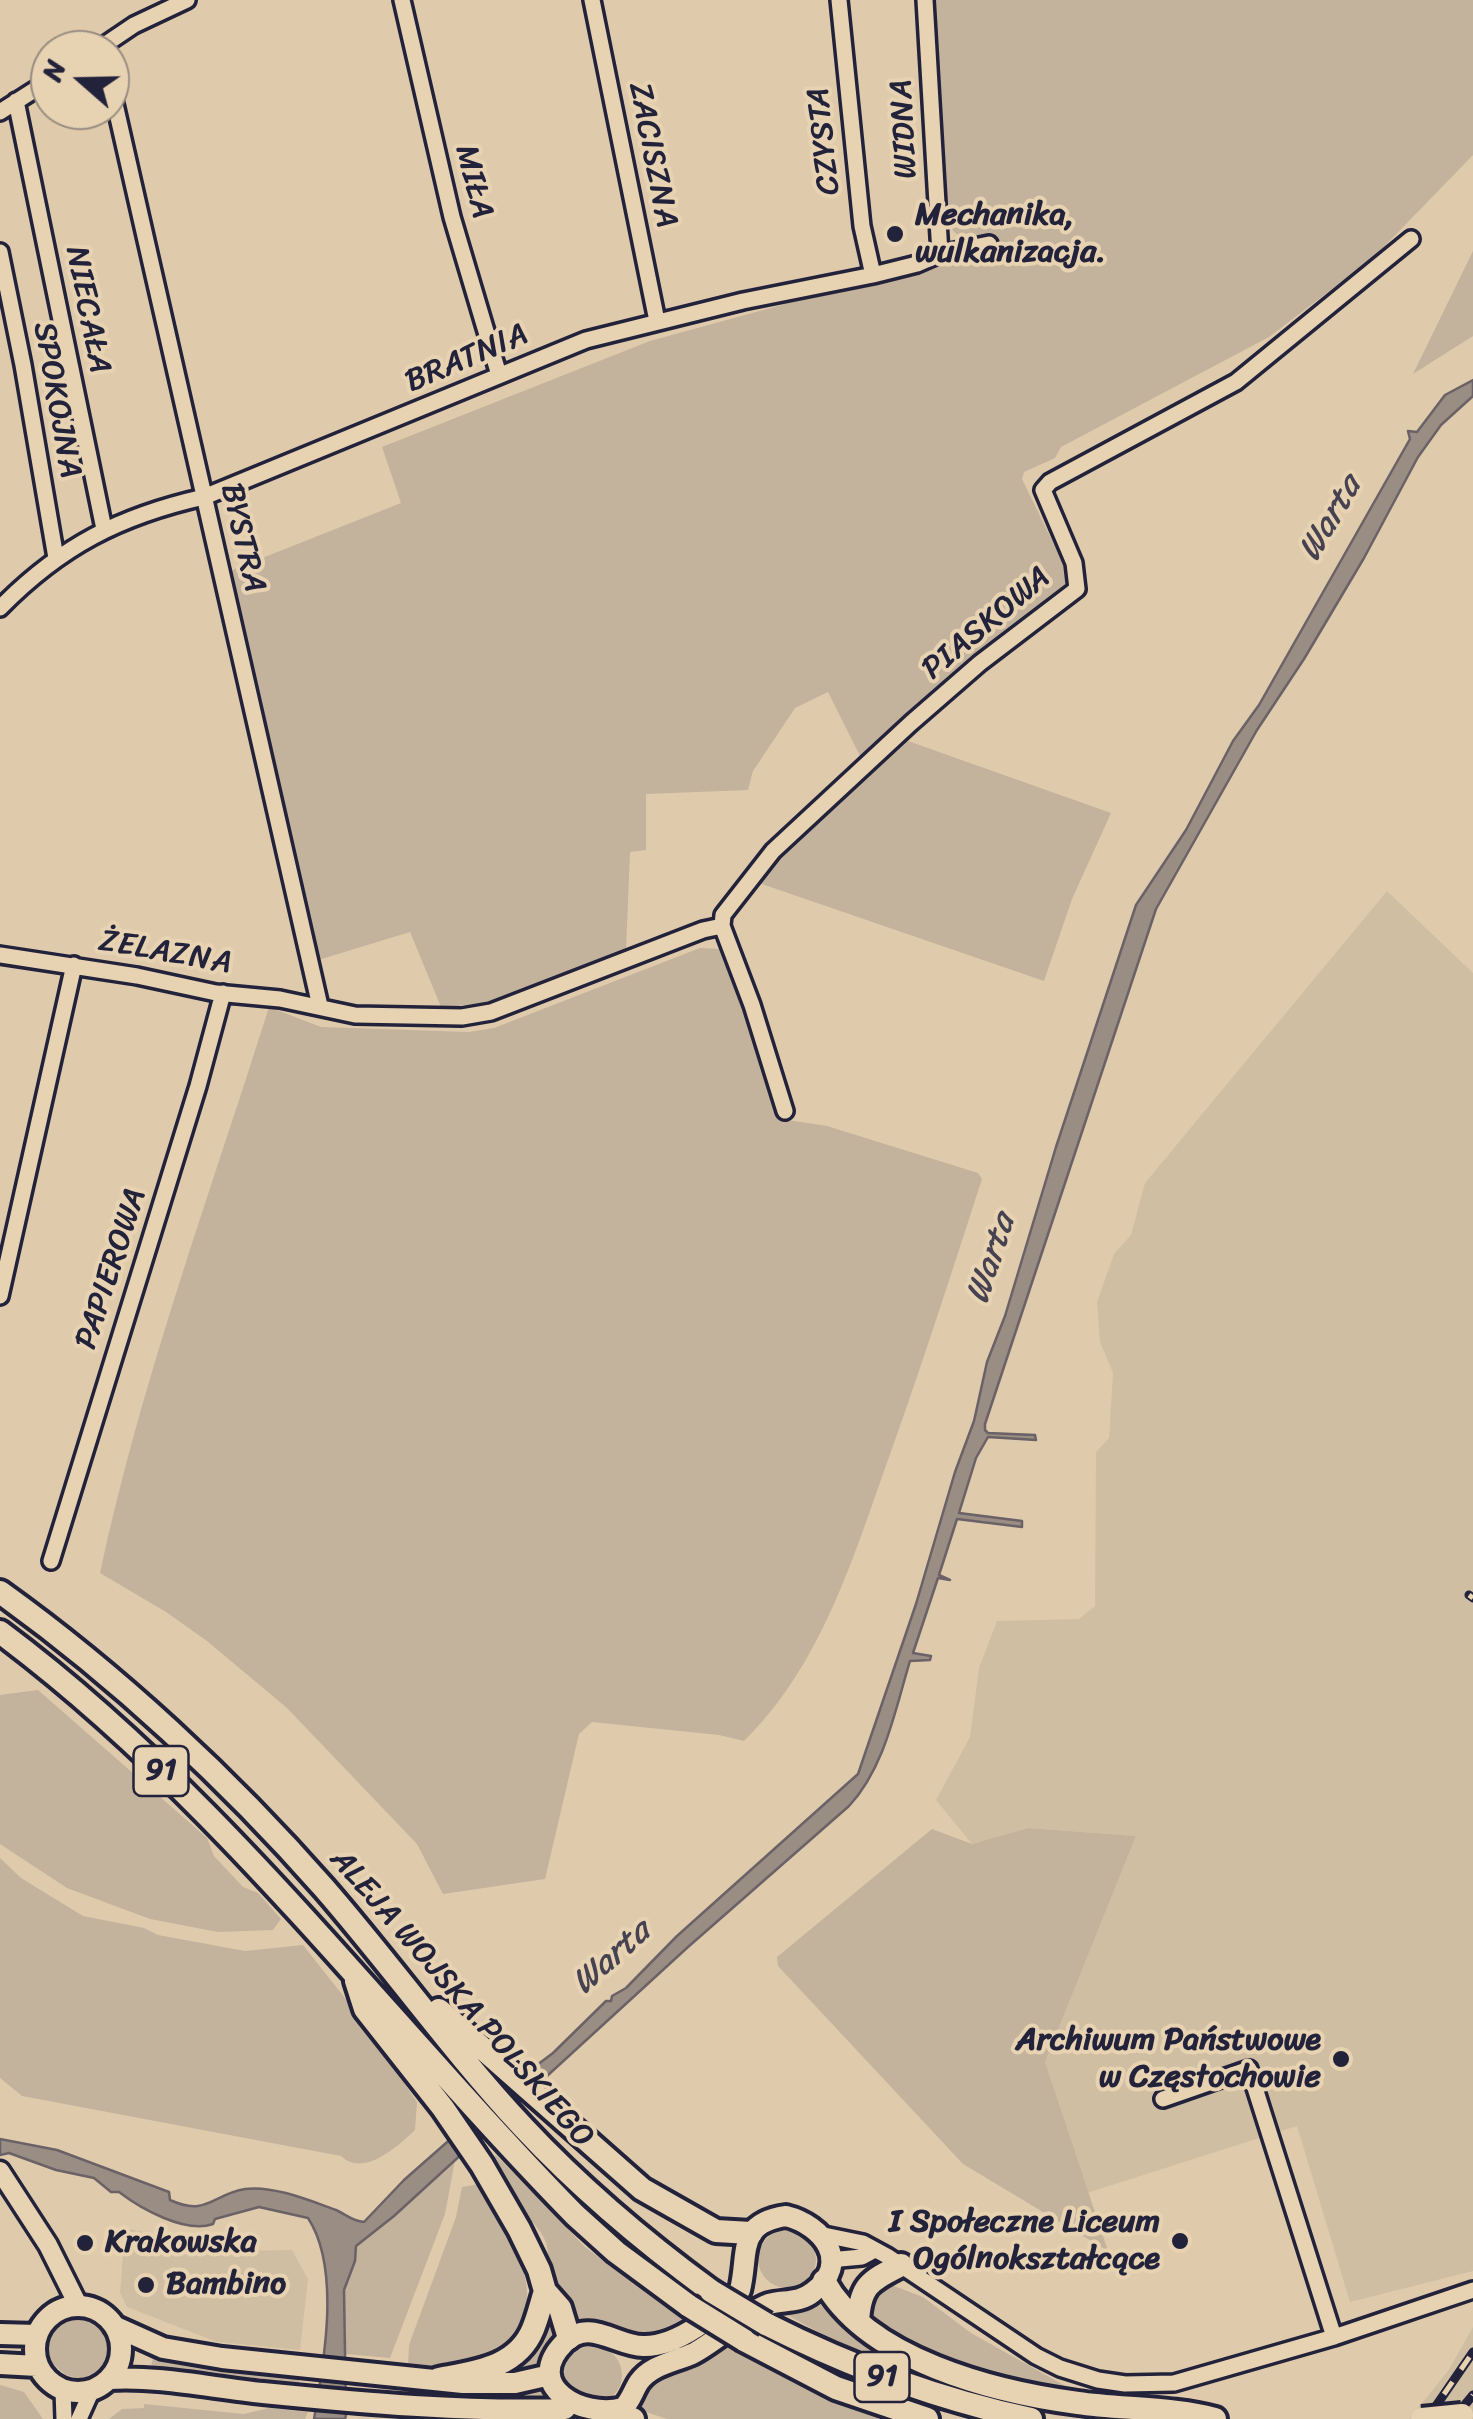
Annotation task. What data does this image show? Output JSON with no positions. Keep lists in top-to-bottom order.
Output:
{
  "streets": {
    "main road": ["91", "ALEJA WOJSKA POLSKIEGO"],
    "street": [
      "WIDNA",
      "CZYSTA",
      "ZACISZNA",
      "MIŁA",
      "NIECAŁA",
      "BRATNIA",
      "SPOKOJNA",
      "BYSTRA",
      "PIASKOWA",
      "ŻELAZNA",
      "PAPIEROWA"
    ]
  },
  "crossings": [
    ["WIDNA", "BRATNIA"],
    ["CZYSTA", "BRATNIA"],
    ["ZACISZNA", "BRATNIA"],
    ["MIŁA", "BRATNIA"],
    ["NIECAŁA", "BRATNIA"],
    ["BRATNIA", "SPOKOJNA"],
    ["BRATNIA", "BYSTRA"],
    ["BYSTRA", "ŻELAZNA"],
    ["ŻELAZNA", "PAPIEROWA"]
  ],
  "water": ["Warta"],
  "places": [
    "Mechanika, wulkanizacja.",
    "Archiwum Państwowe w Częstochowie",
    "I Społeczne Liceum Ogólnokształcące",
    "Krakowska",
    "Bambino"
  ],
  "north": "left"
}
